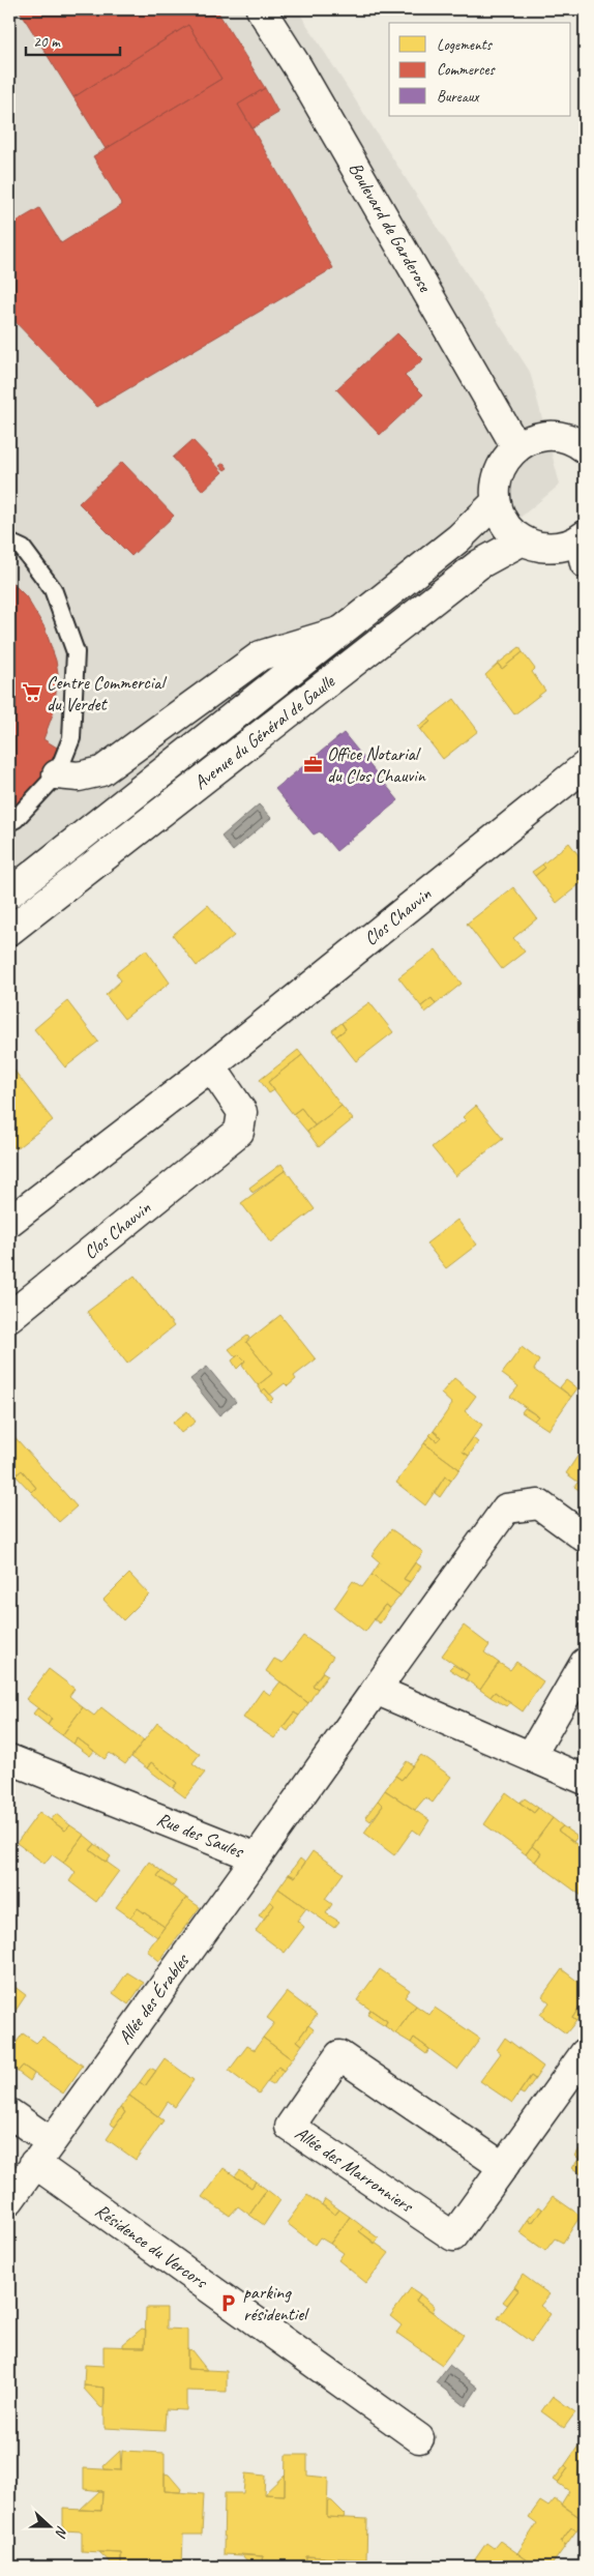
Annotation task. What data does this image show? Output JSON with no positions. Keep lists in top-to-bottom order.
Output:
{
  "streets": {
    "street": [
      "Boulevard de Garderose",
      "Avenue du Général de Gaulle",
      "Clos Chauvin",
      "Rue des Saules",
      "Allée des Érables",
      "Allée des Marronniers",
      "Résidence du Vercors"
    ]
  },
  "crossings": [
    ["Rue des Saules", "Allée des Érables"],
    ["Allée des Érables", "Résidence du Vercors"]
  ],
  "places": {
    "supermarket": ["Centre Commercial du Verdet"],
    "office": ["Office Notarial du Clos Chauvin"],
    "parking": ["parking résidentiel"]
  },
  "legend": ["Logements", "Commerces", "Bureaux"],
  "scale_bar": "20 m",
  "north": "right"
}
